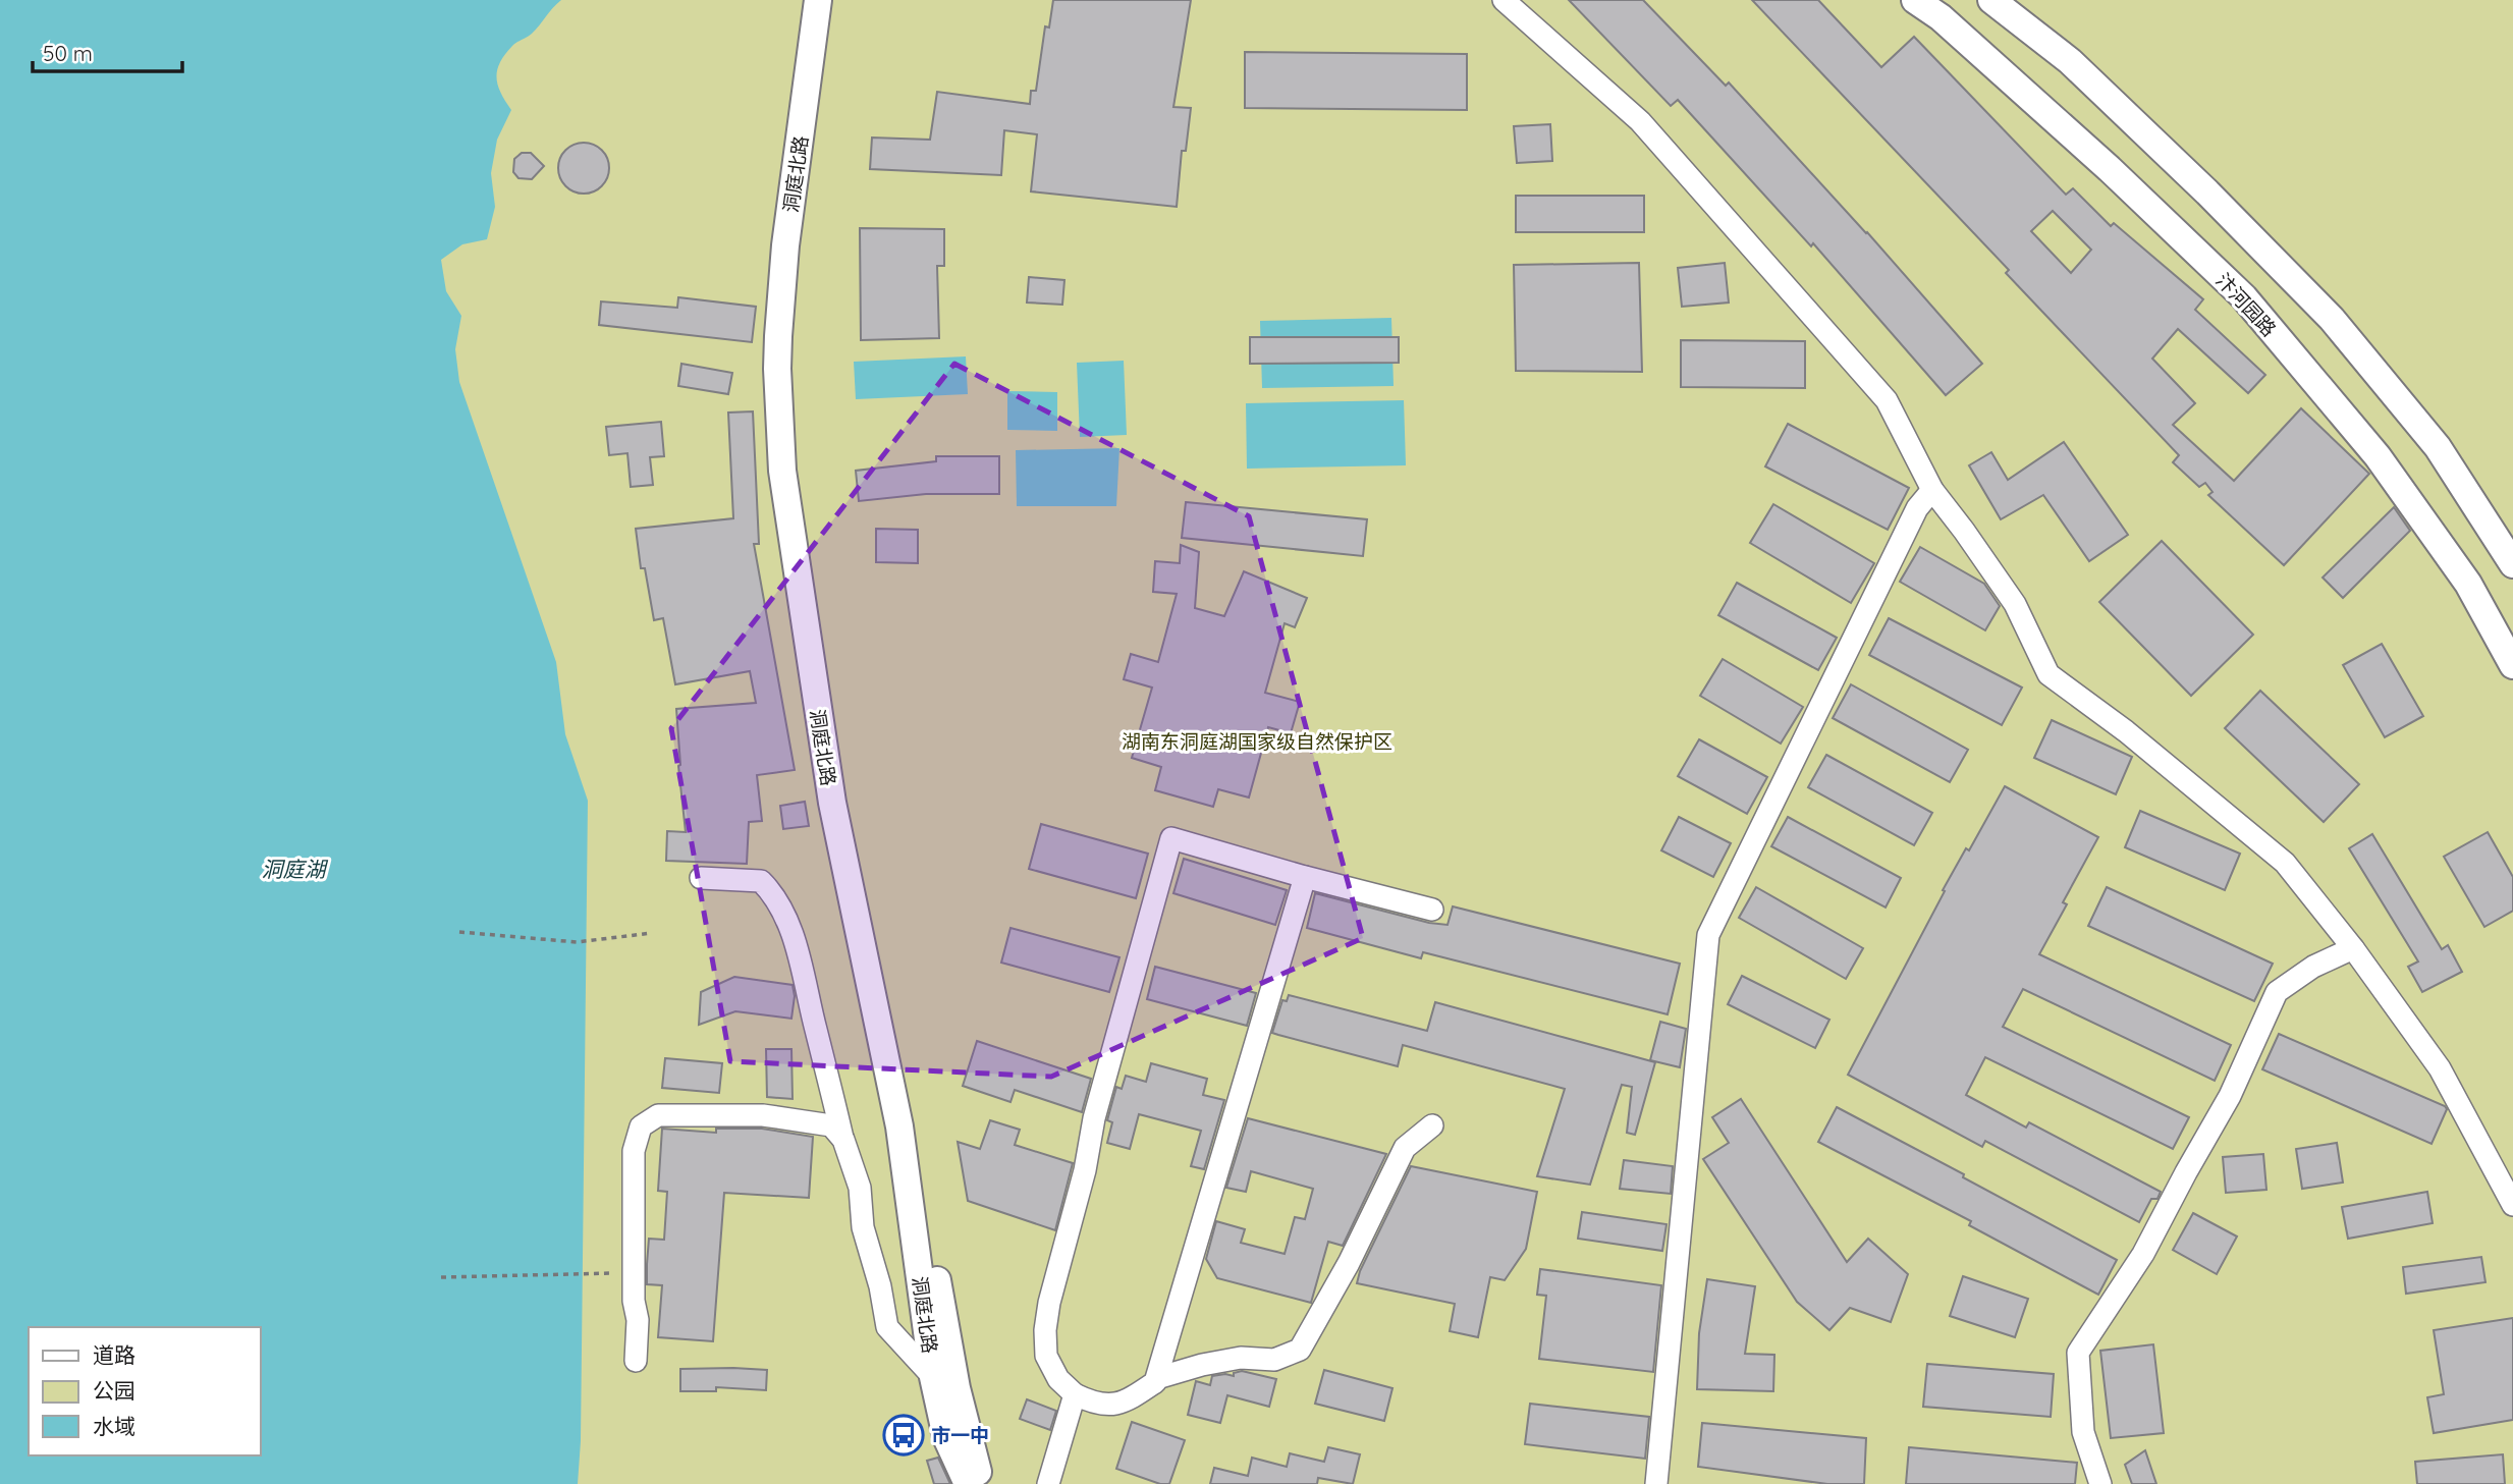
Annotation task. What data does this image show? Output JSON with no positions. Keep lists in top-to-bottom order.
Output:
{
  "streets": {
    "main road": ["洞庭北路", "汴河园路"]
  },
  "water": ["洞庭湖"],
  "parks": ["湖南东洞庭湖国家级自然保护区"],
  "places": {
    "bus stop": ["市一中"]
  },
  "legend": ["道路", "公园", "水域"],
  "scale_bar": "50 m"
}
